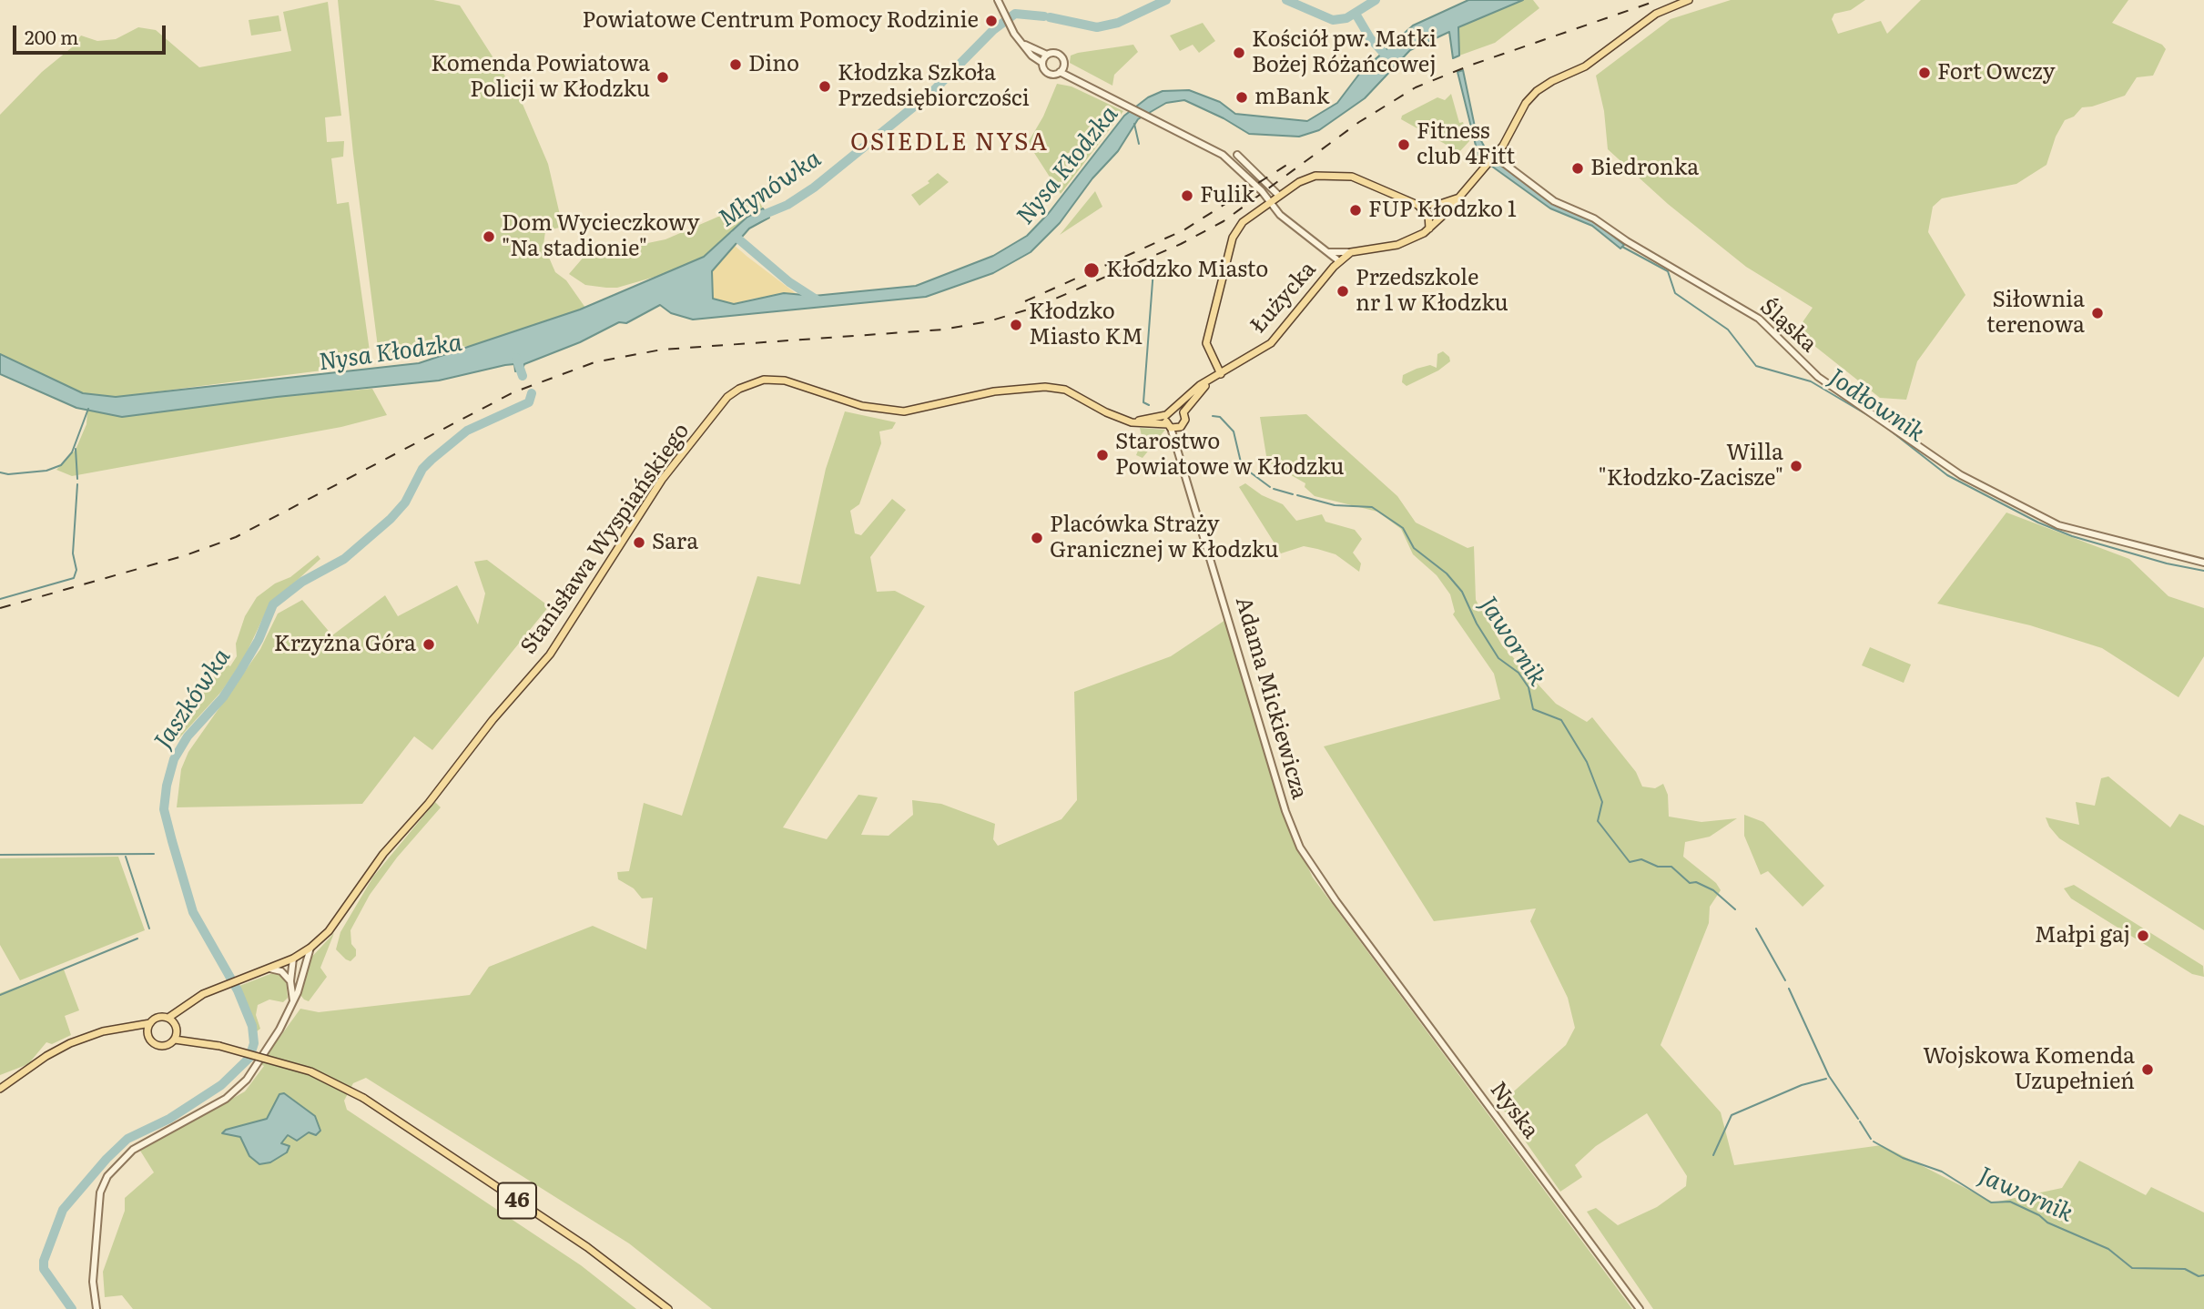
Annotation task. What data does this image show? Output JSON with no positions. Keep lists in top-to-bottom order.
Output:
{
  "streets": {
    "main road": ["Łużycka", "Stanisława Wyspiańskiego", "46"],
    "street": ["Śląska", "Adama Mickiewicza", "Nyska"]
  },
  "crossings": [
    ["Stanisława Wyspiańskiego", "Adama Mickiewicza"],
    ["Stanisława Wyspiańskiego", "46"],
    ["Adama Mickiewicza", "Nyska"]
  ],
  "districts": ["OSIEDLE NYSA"],
  "water": [
    "Nysa Kłodzka",
    "Młynówka",
    "Jodłownik",
    "Jawornik",
    "Jaszkówka"
  ],
  "places": [
    "Powiatowe Centrum Pomocy Rodzinie",
    "Kościół pw. Matki Bożej Różańcowej",
    "Dino",
    "Fort Owczy",
    "Komenda Powiatowa Policji w Kłodzku",
    "Kłodzka Szkoła Przedsiębiorczości",
    "mBank",
    "Fitness club 4Fitt",
    "Biedronka",
    "Fulik",
    "FUP Kłodzko 1",
    "Dom Wycieczkowy \"Na stadionie\"",
    "Kłodzko Miasto",
    "Przedszkole nr 1 w Kłodzku",
    "Siłownia terenowa",
    "Kłodzko Miasto KM",
    "Starostwo Powiatowe w Kłodzku",
    "Willa \"Kłodzko-Zacisze\"",
    "Placówka Straży Granicznej w Kłodzku",
    "Sara",
    "Krzyżna Góra",
    "Małpi gaj",
    "Wojskowa Komenda Uzupełnień"
  ],
  "scale_bar": "200 m"
}
